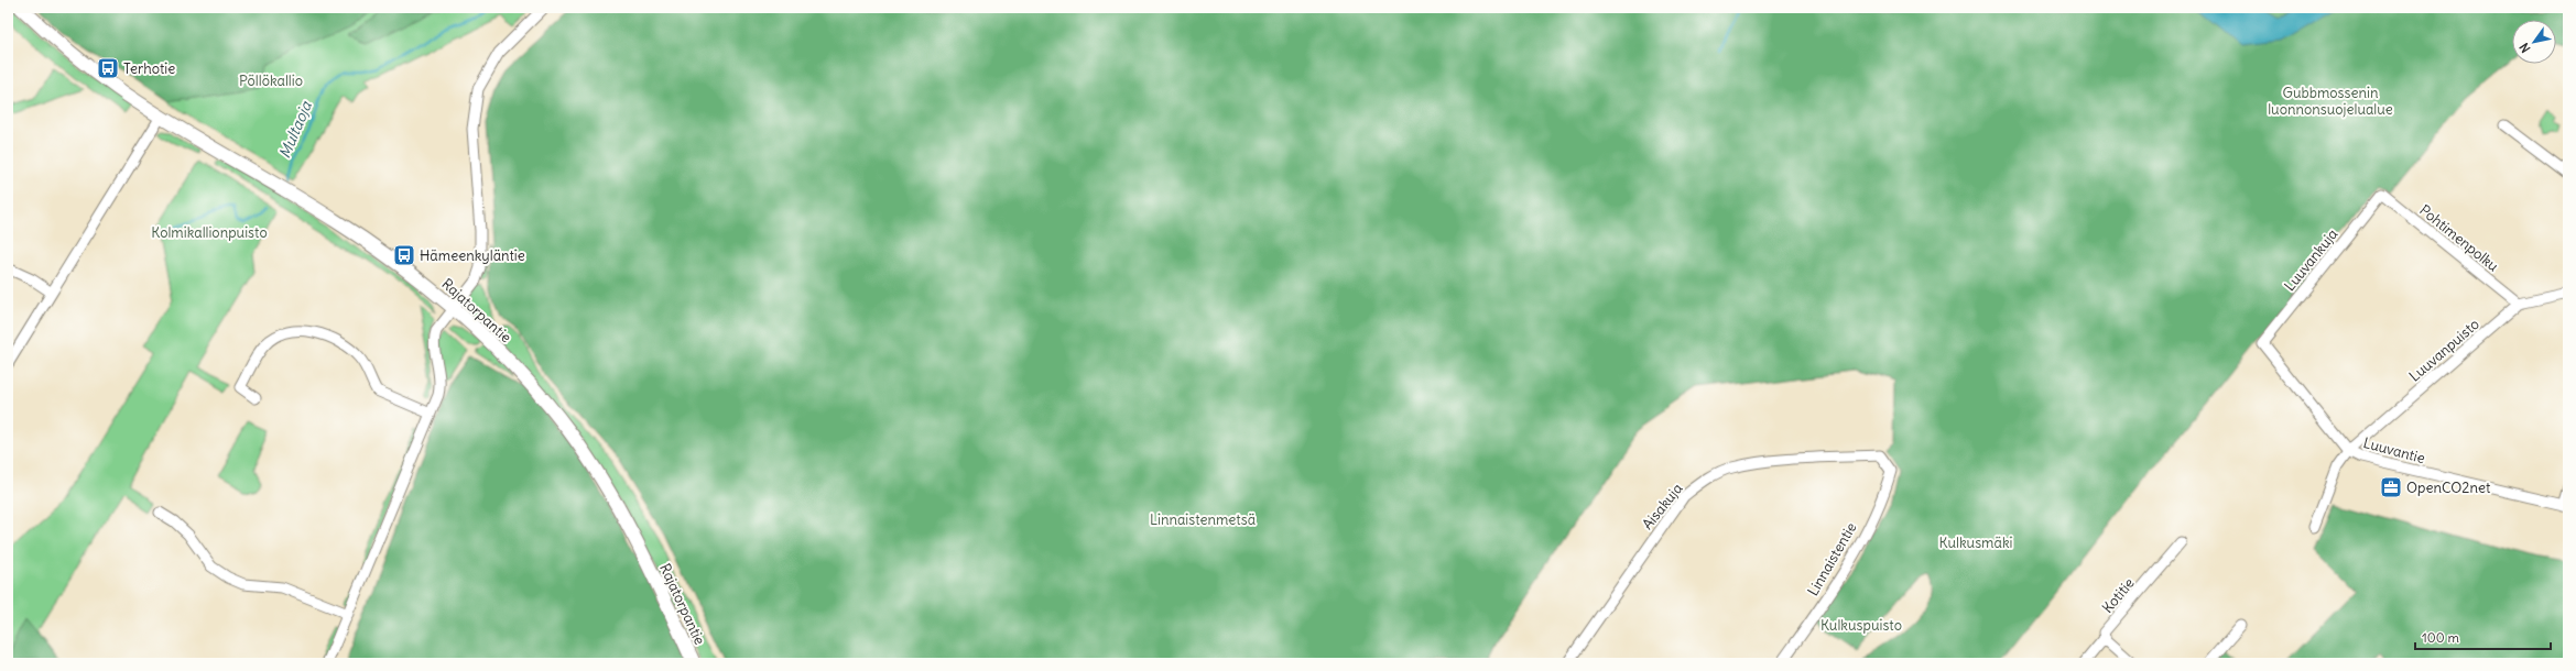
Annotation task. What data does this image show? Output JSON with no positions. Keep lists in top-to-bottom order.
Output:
{
  "streets": {
    "main road": ["Rajatorpantie"],
    "street": [
      "Pohtimenpolku",
      "Luuvankuja",
      "Luuvanpuisto",
      "Luuvantie",
      "Aisakuja",
      "Linnaistentie",
      "Kotitie"
    ]
  },
  "crossings": [
    ["Pohtimenpolku", "Luuvankuja"],
    ["Pohtimenpolku", "Luuvanpuisto"],
    ["Luuvankuja", "Luuvantie"],
    ["Luuvanpuisto", "Luuvantie"],
    ["Aisakuja", "Linnaistentie"]
  ],
  "water": ["Multaoja"],
  "parks": [
    "Pöllökallio",
    "Gubbmossenin luonnonsuojelualue",
    "Kolmikallionpuisto",
    "Linnaistenmetsä",
    "Kulkusmäki",
    "Kulkuspuisto"
  ],
  "places": {
    "bus stop": ["Terhotie", "Hämeenkyläntie"],
    "office": ["OpenCO2net"]
  },
  "scale_bar": "100 m",
  "north": "bottom left"
}
